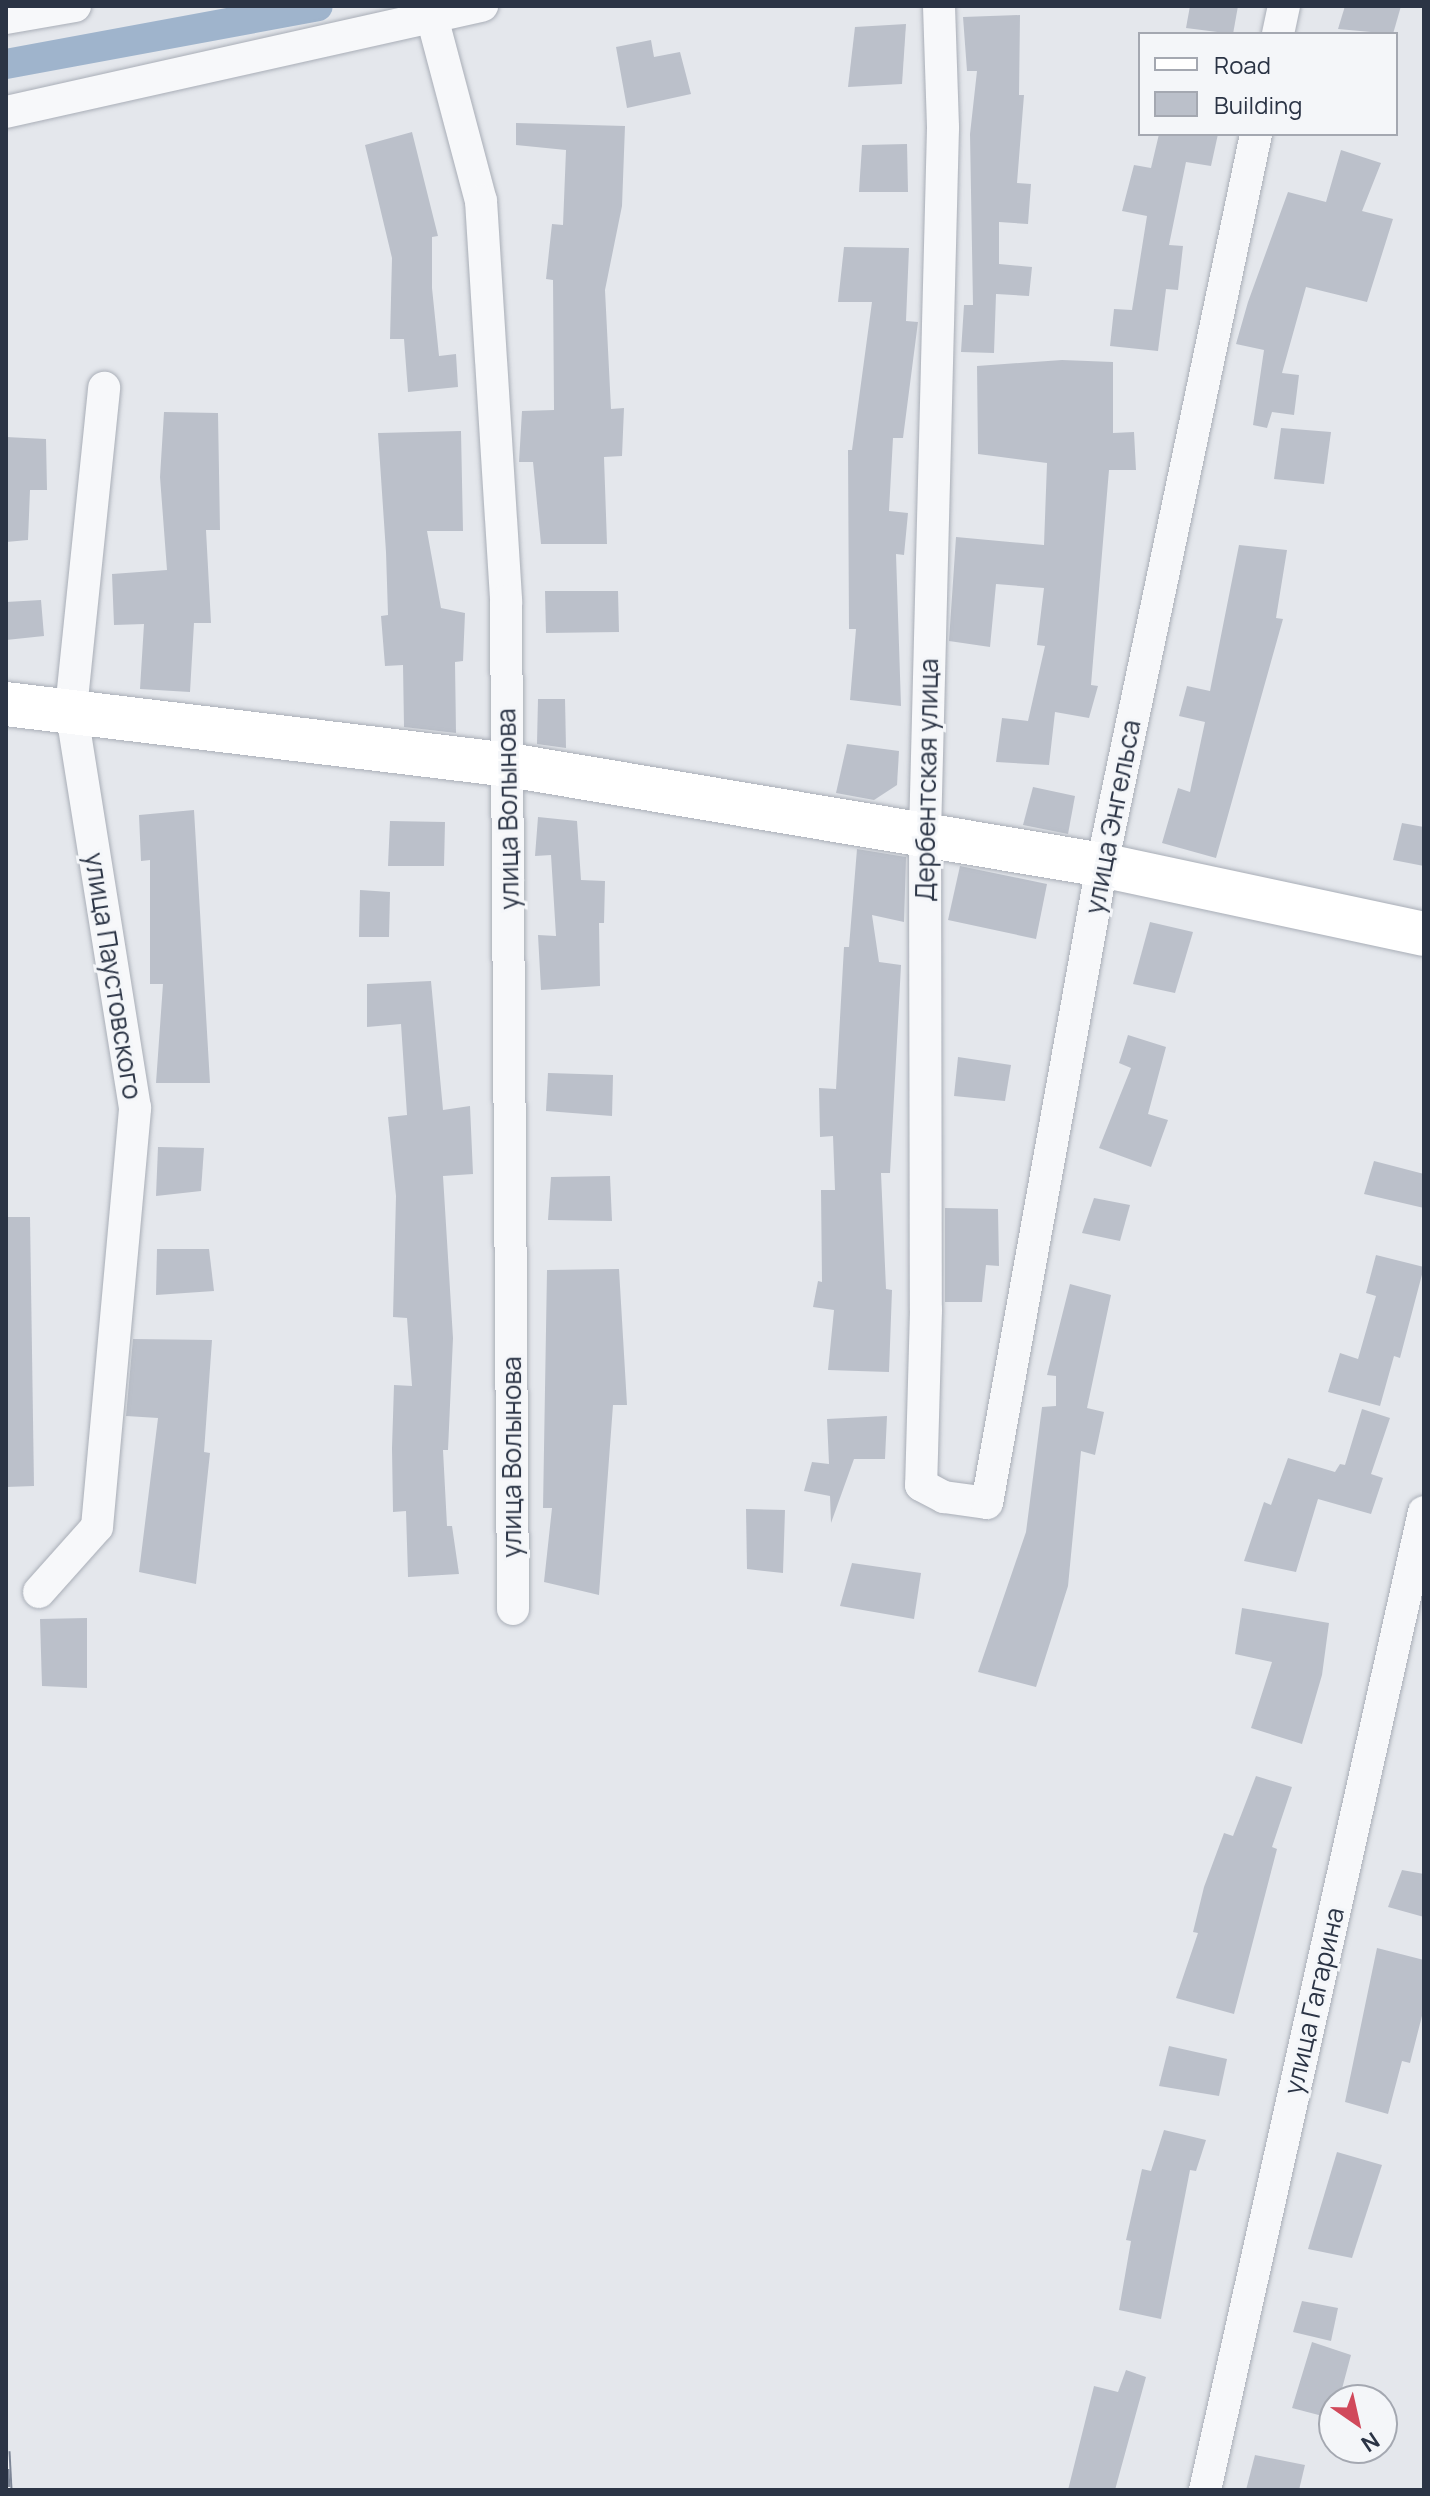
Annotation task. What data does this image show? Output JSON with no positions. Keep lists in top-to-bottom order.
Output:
{
  "streets": {
    "street": [
      "Дербентская улица",
      "улица Волынова",
      "улица Энгельса",
      "улица Паустовского",
      "улица Гагарина"
    ]
  },
  "crossings": [
    ["Дербентская улица", "улица Энгельса"]
  ],
  "legend": ["Road", "Building"],
  "north": "bottom right"
}
